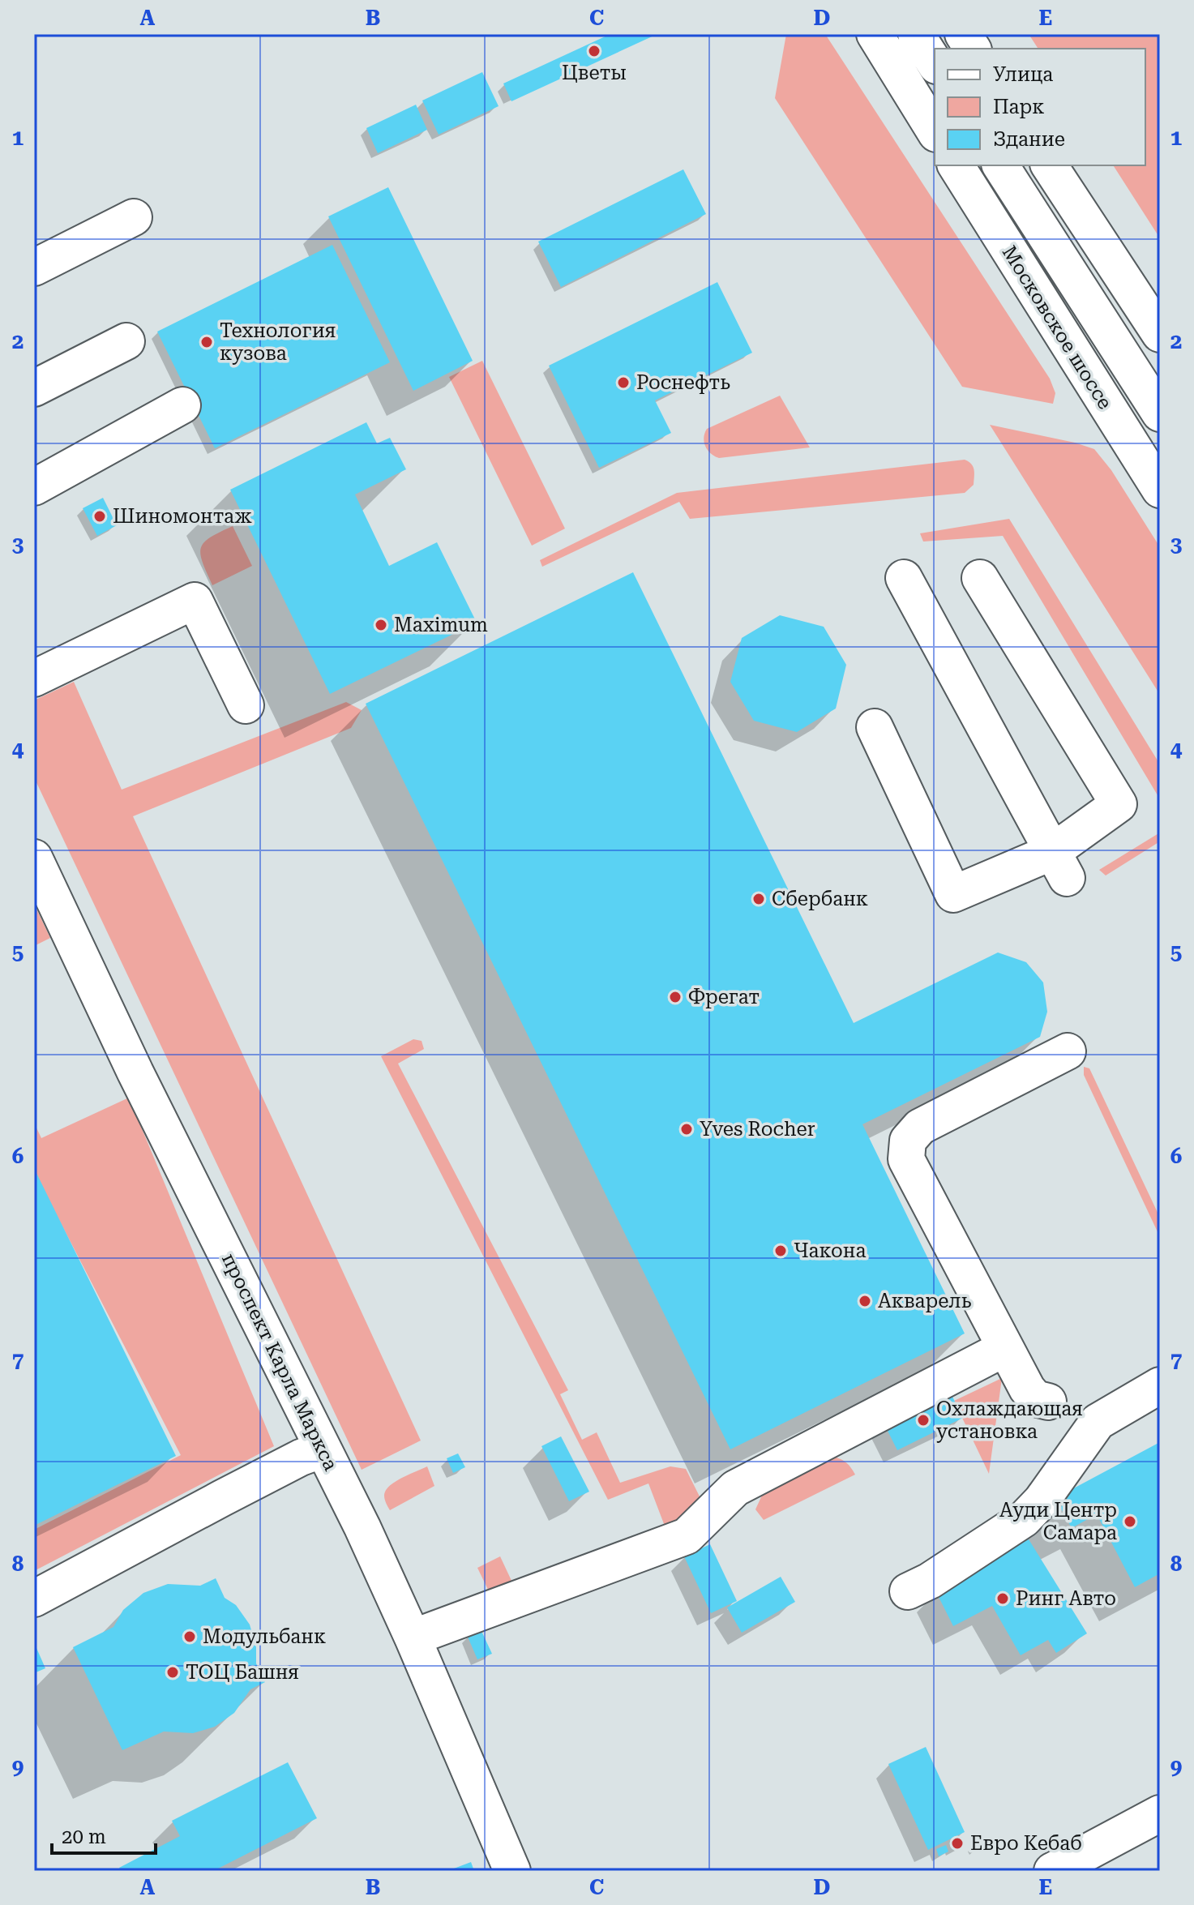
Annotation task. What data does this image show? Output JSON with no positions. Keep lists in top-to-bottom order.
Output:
{
  "streets": {
    "street": ["Московское шоссе", "проспект Карла Маркса"]
  },
  "places": [
    "Цветы",
    "Технология кузова",
    "Роснефть",
    "Шиномонтаж",
    "Maximum",
    "Сбербанк",
    "Фрегат",
    "Yves Rocher",
    "Чакона",
    "Акварель",
    "Охлаждающая установка",
    "Ауди Центр Самара",
    "Ринг Авто",
    "Модульбанк",
    "ТОЦ Башня",
    "Евро Кебаб"
  ],
  "legend": ["Улица", "Парк", "Здание"],
  "scale_bar": "20 m",
  "grid": {
    "columns": [
      "A",
      "B",
      "C",
      "D",
      "E"
    ],
    "rows": [
      "1",
      "2",
      "3",
      "4",
      "5",
      "6",
      "7",
      "8",
      "9"
    ]
  }
}
